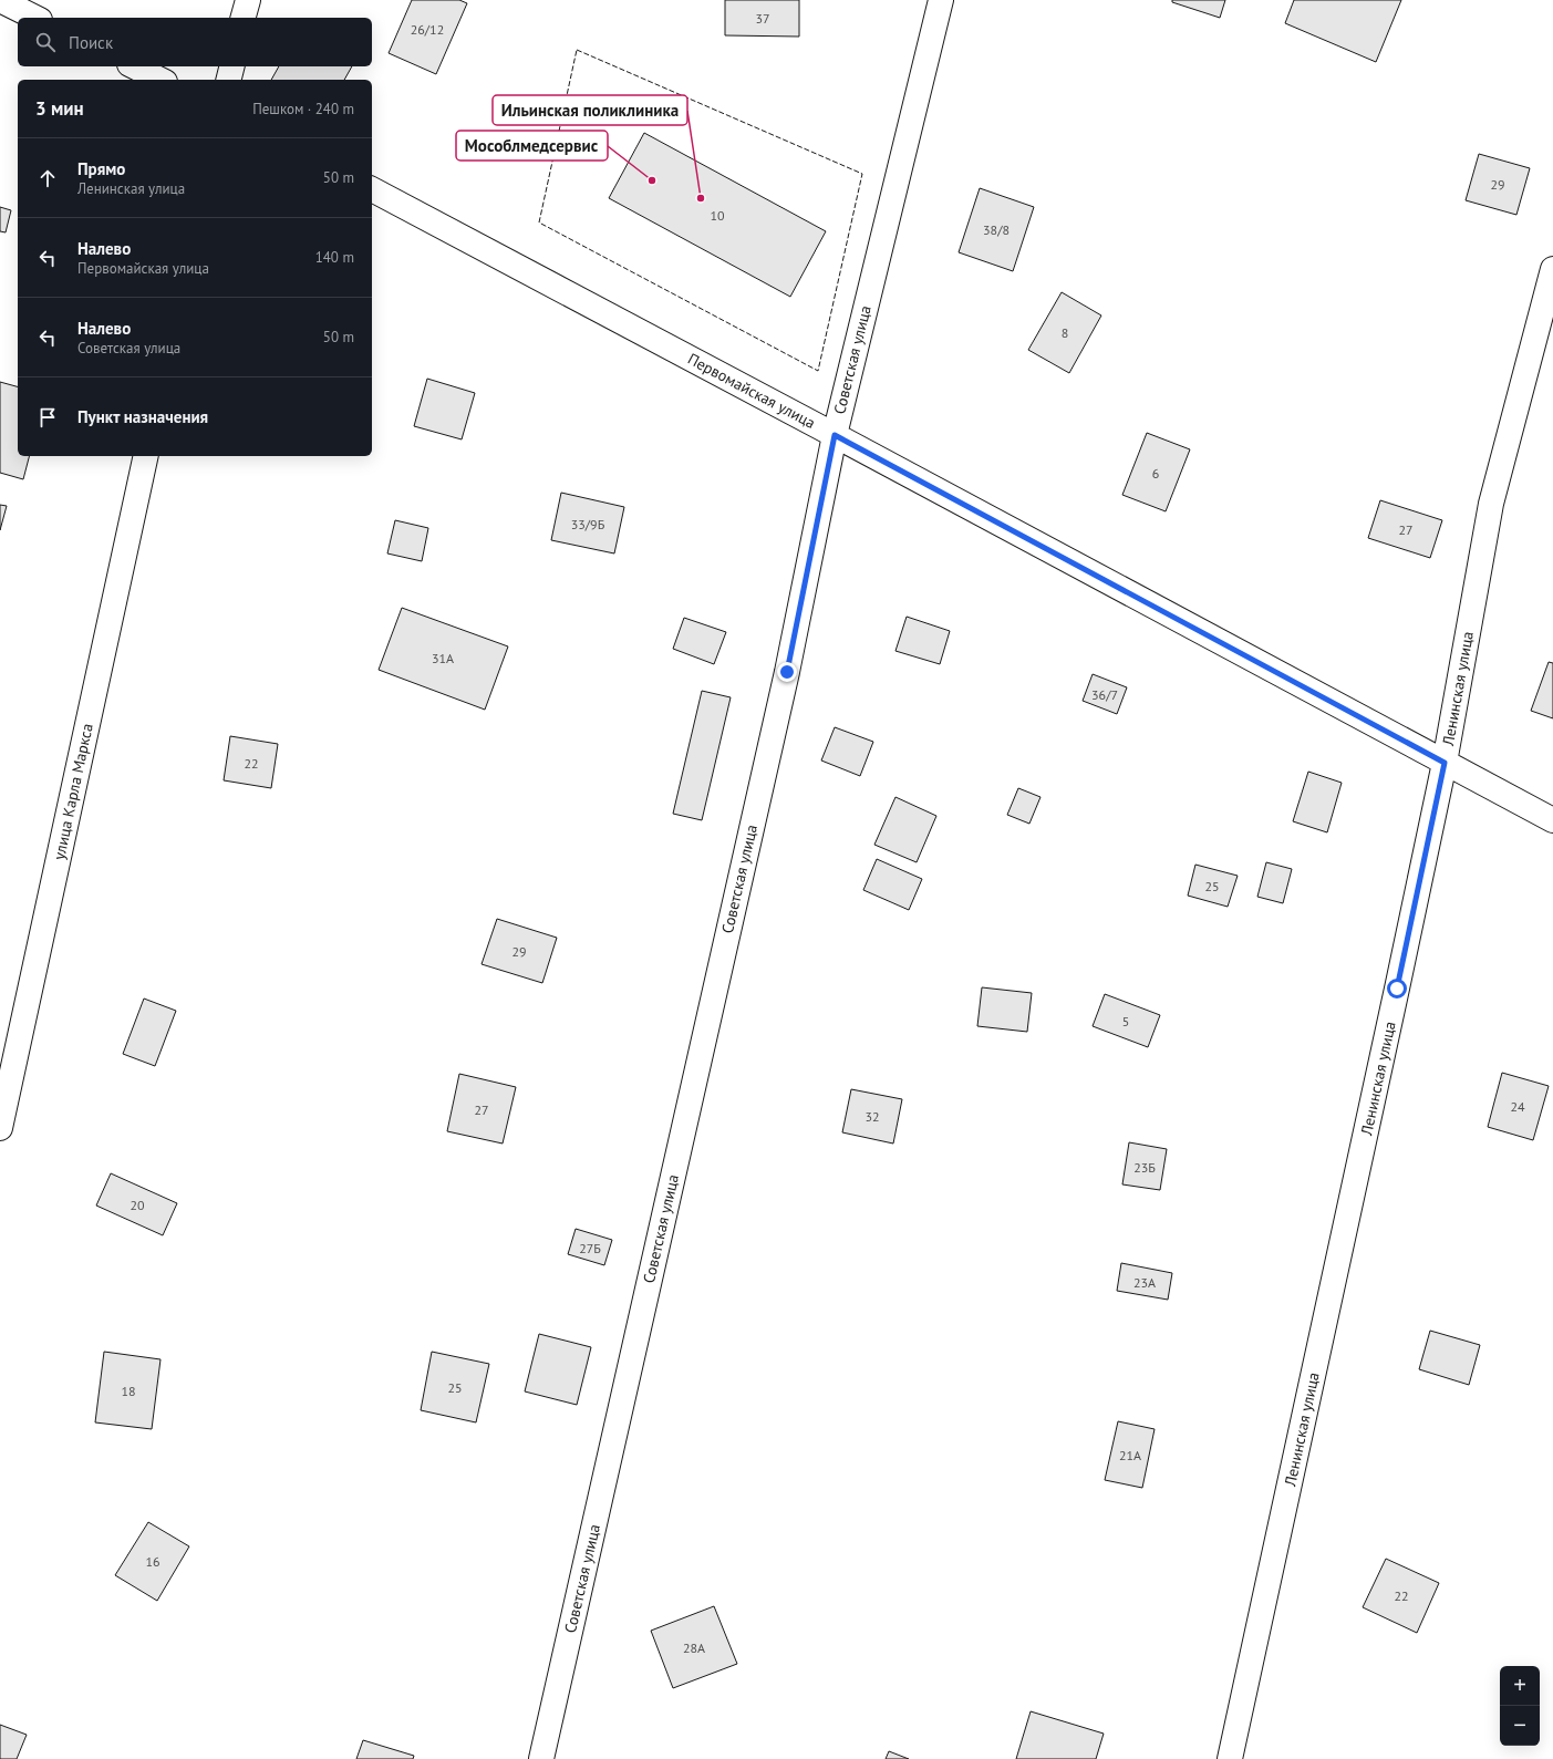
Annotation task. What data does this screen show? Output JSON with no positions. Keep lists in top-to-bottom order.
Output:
{
  "streets": {
    "street": [
      "Советская улица",
      "Первомайская улица",
      "Ленинская улица",
      "улица Карла Маркса"
    ]
  },
  "crossings": [
    ["Советская улица", "Первомайская улица"],
    ["Первомайская улица", "Ленинская улица"]
  ],
  "places": ["Мособлмедсервис", "Ильинская поликлиника"],
  "house_numbers": [
    "37",
    "26/12",
    "29",
    "10",
    "38/8",
    "8",
    "6",
    "33/9Б",
    "27",
    "31А",
    "36/7",
    "22",
    "25",
    "29",
    "5",
    "24",
    "27",
    "32",
    "23Б",
    "20",
    "27Б",
    "23А",
    "25",
    "18",
    "21А",
    "16",
    "22",
    "28А"
  ],
  "page": {
    "search": "Поиск",
    "heading": ["3 мин", "Пешком · 240 m"],
    "list": [
      ["Прямо", "Ленинская улица", "50 m"],
      ["Налево", "Первомайская улица", "140 m"],
      ["Налево", "Советская улица", "50 m"],
      "Пункт назначения"
    ],
    "map_buttons": ["+", "−"]
  }
}
